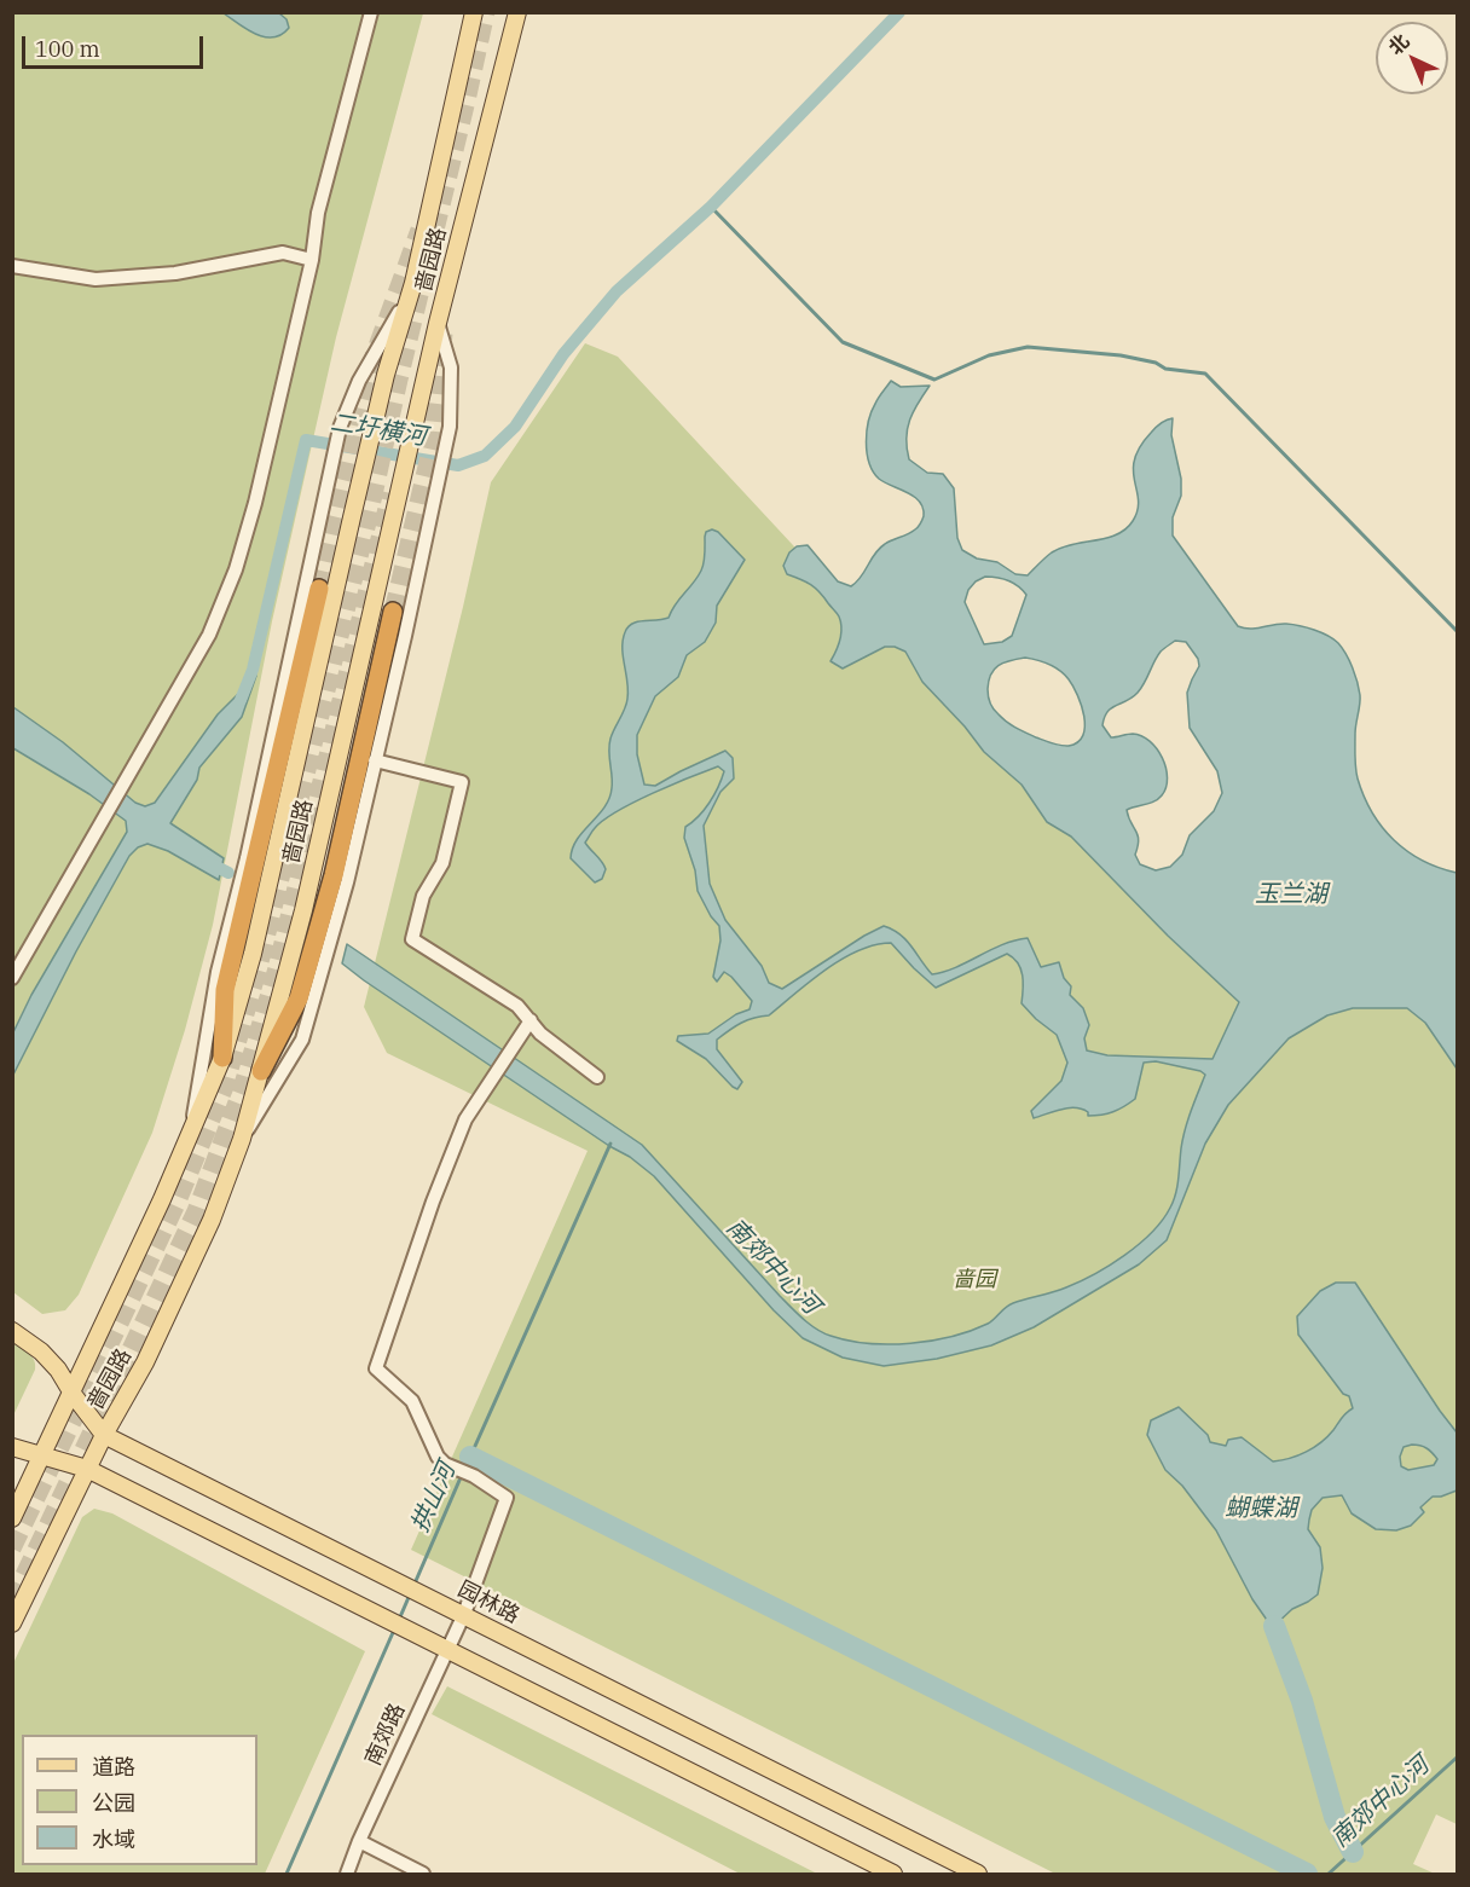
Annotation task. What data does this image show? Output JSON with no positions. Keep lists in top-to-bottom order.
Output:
{
  "streets": {
    "main road": ["啬园路", "园林路"],
    "street": ["南郊路"]
  },
  "crossings": [
    ["啬园路", "园林路"],
    ["园林路", "南郊路"]
  ],
  "water": [
    "二圩横河",
    "玉兰湖",
    "南郊中心河",
    "拱山河",
    "蝴蝶湖"
  ],
  "parks": ["啬园"],
  "legend": ["道路", "公园", "水域"],
  "scale_bar": "100 m",
  "north": "top left"
}
